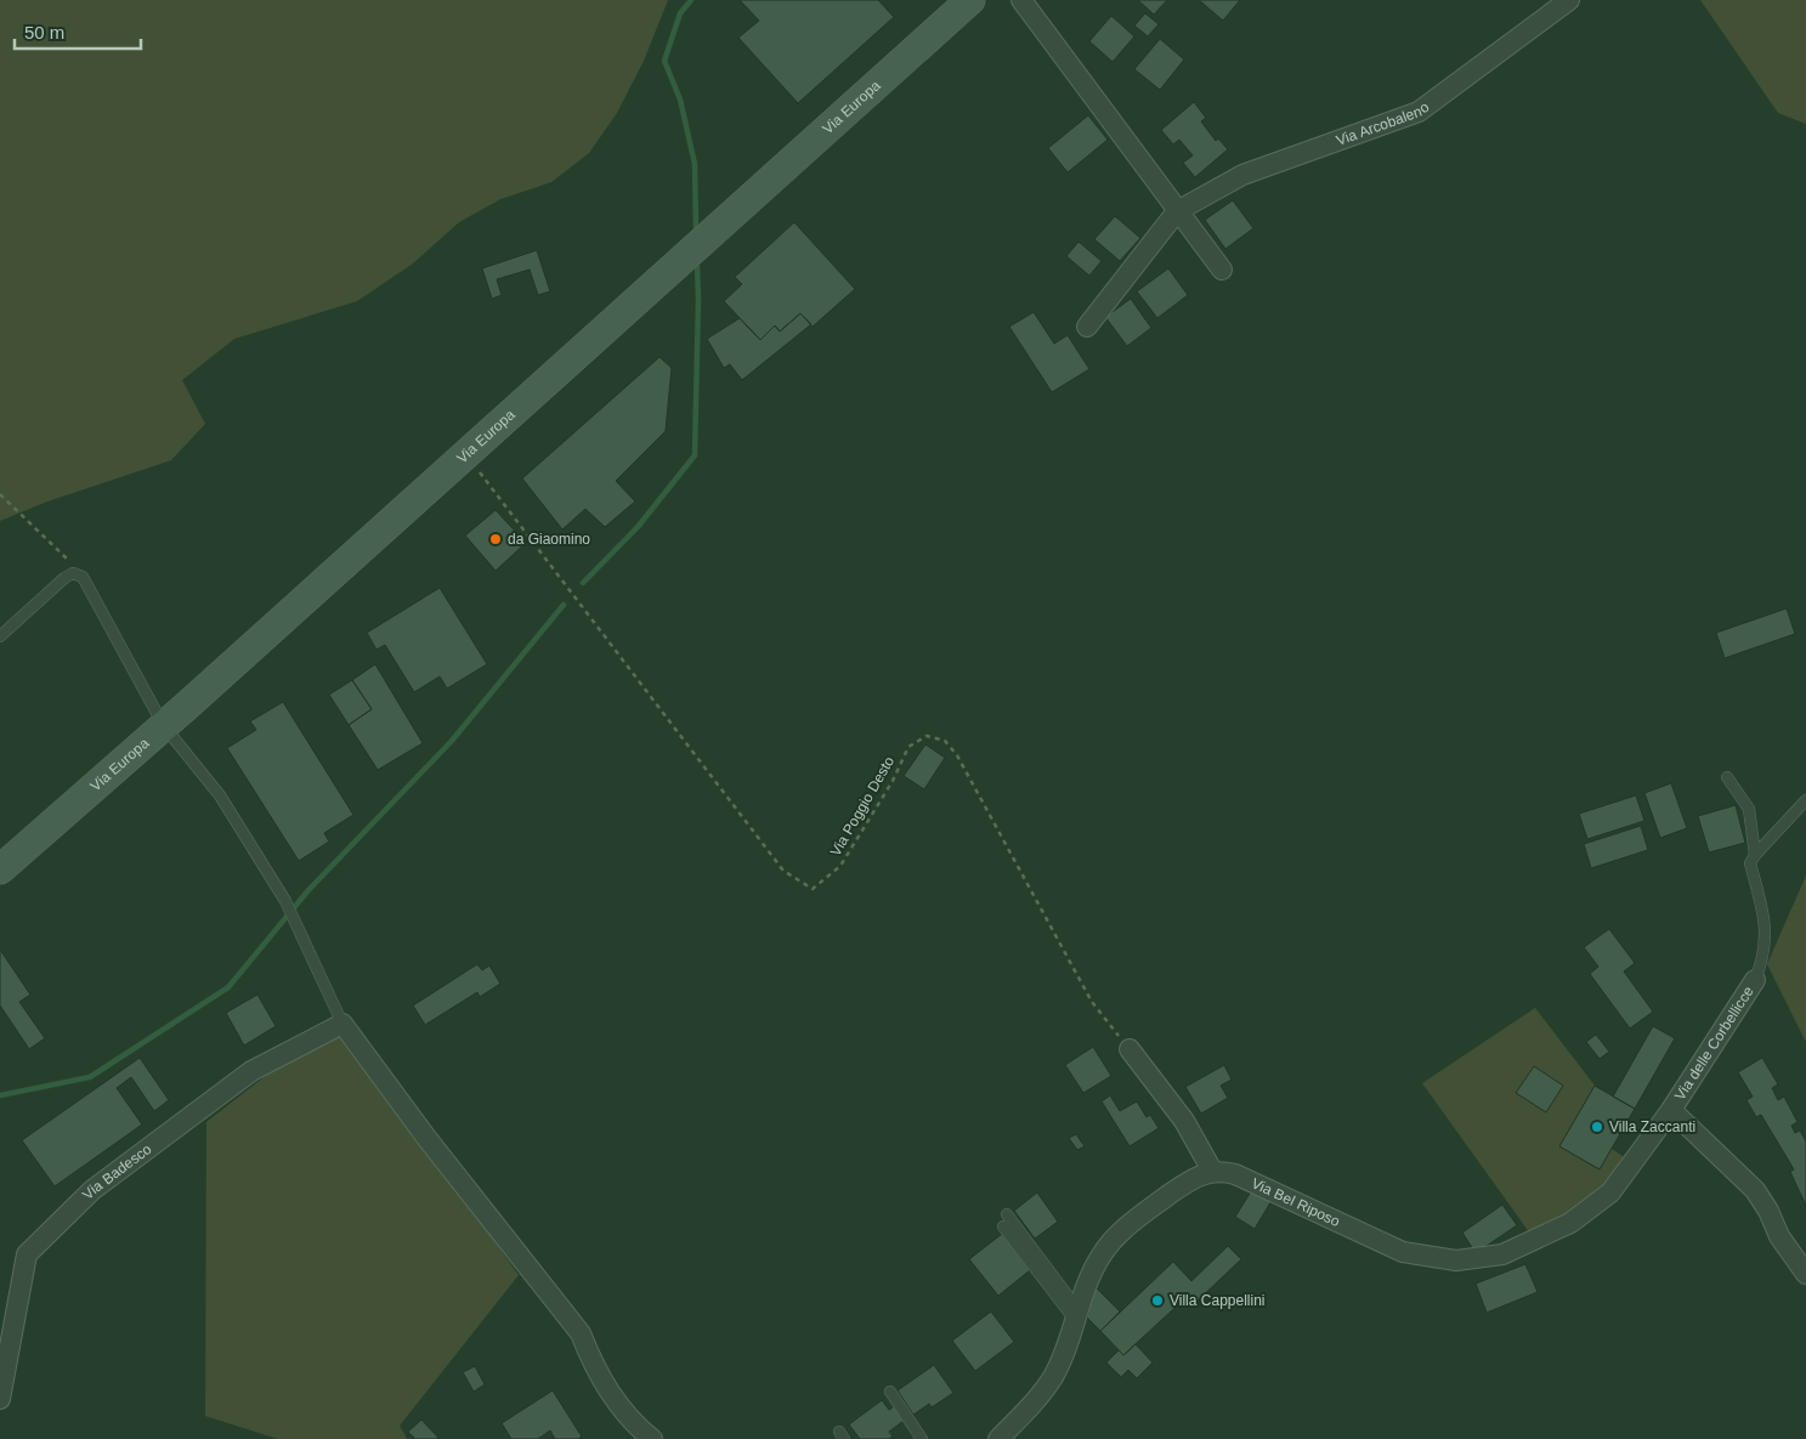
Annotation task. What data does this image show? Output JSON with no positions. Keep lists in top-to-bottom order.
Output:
{
  "streets": {
    "main road": ["Via Europa"],
    "street": [
      "Via Arcobaleno",
      "Via delle Corbellicce",
      "Via Badesco",
      "Via Bel Riposo"
    ],
    "path": ["Via Poggio Desto"]
  },
  "crossings": [
    ["Via Europa", "Via Poggio Desto"],
    ["Via delle Corbellicce", "Via Bel Riposo"]
  ],
  "places": ["da Giaomino", "Villa Zaccanti", "Villa Cappellini"],
  "scale_bar": "50 m"
}
